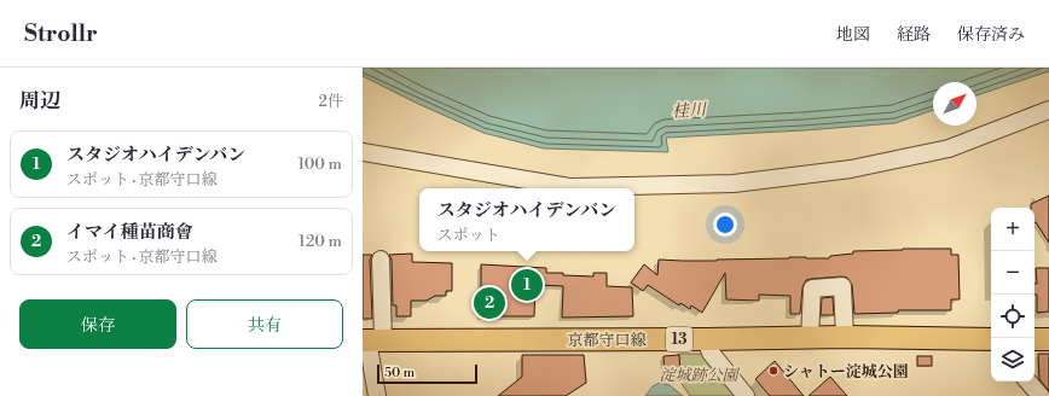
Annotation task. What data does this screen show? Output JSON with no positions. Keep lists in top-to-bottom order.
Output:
{
  "streets": {
    "main road": ["京都守口線", "13"]
  },
  "water": ["桂川"],
  "parks": ["淀城跡公園"],
  "places": ["シャトー淀城公園"],
  "scale_bar": "50 m",
  "north": "top right",
  "page": {
    "header": "Strollr",
    "nav": ["地図", "経路", "保存済み"],
    "heading": ["周辺", "2件"],
    "list": [
      {
        "mark": "1",
        "name": "スタジオハイデンバン",
        "note": "スポット · 京都守口線",
        "value": "100 m"
      },
      {
        "mark": "2",
        "name": "イマイ種苗商會",
        "note": "スポット · 京都守口線",
        "value": "120 m"
      }
    ],
    "popup": ["スタジオハイデンバン", "スポット"],
    "map_buttons": ["+", "−"],
    "pins": ["1", "2"],
    "buttons": ["保存", "共有"],
    "scale": "50 m"
  }
}
